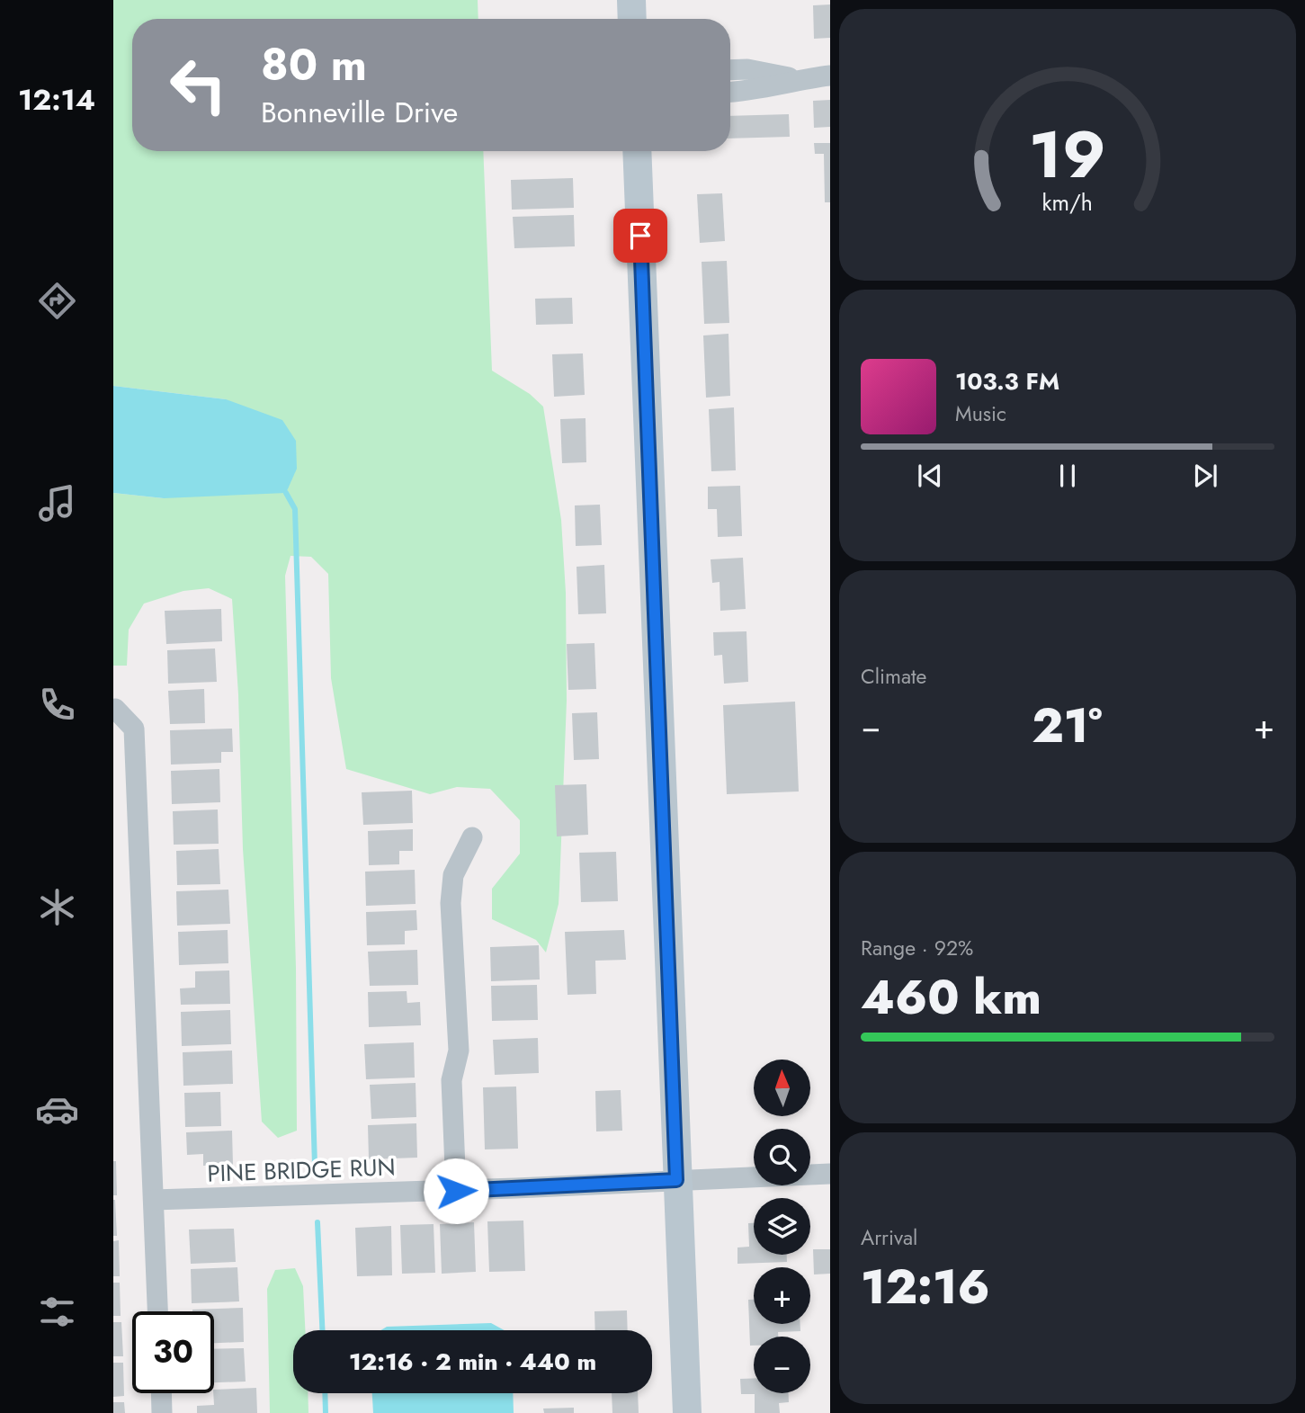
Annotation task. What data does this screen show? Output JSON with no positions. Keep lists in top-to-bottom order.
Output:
{
  "streets": {
    "street": ["PINE BRIDGE RUN"]
  },
  "north": "top",
  "page": {
    "tabs": "12:14",
    "turn": ["80 m", "Bonneville Drive"],
    "song": ["103.3 FM", "Music"],
    "tile": [
      "Climate",
      ["Range · 92%", "460 km"],
      ["Arrival", "12:16"]
    ],
    "heat": ["−", "21°", "+"],
    "map_buttons": ["+", "−"],
    "limit": "30",
    "trip": "12:16 · 2 min · 440 m",
    "gauge": ["19", "km/h"]
  }
}
